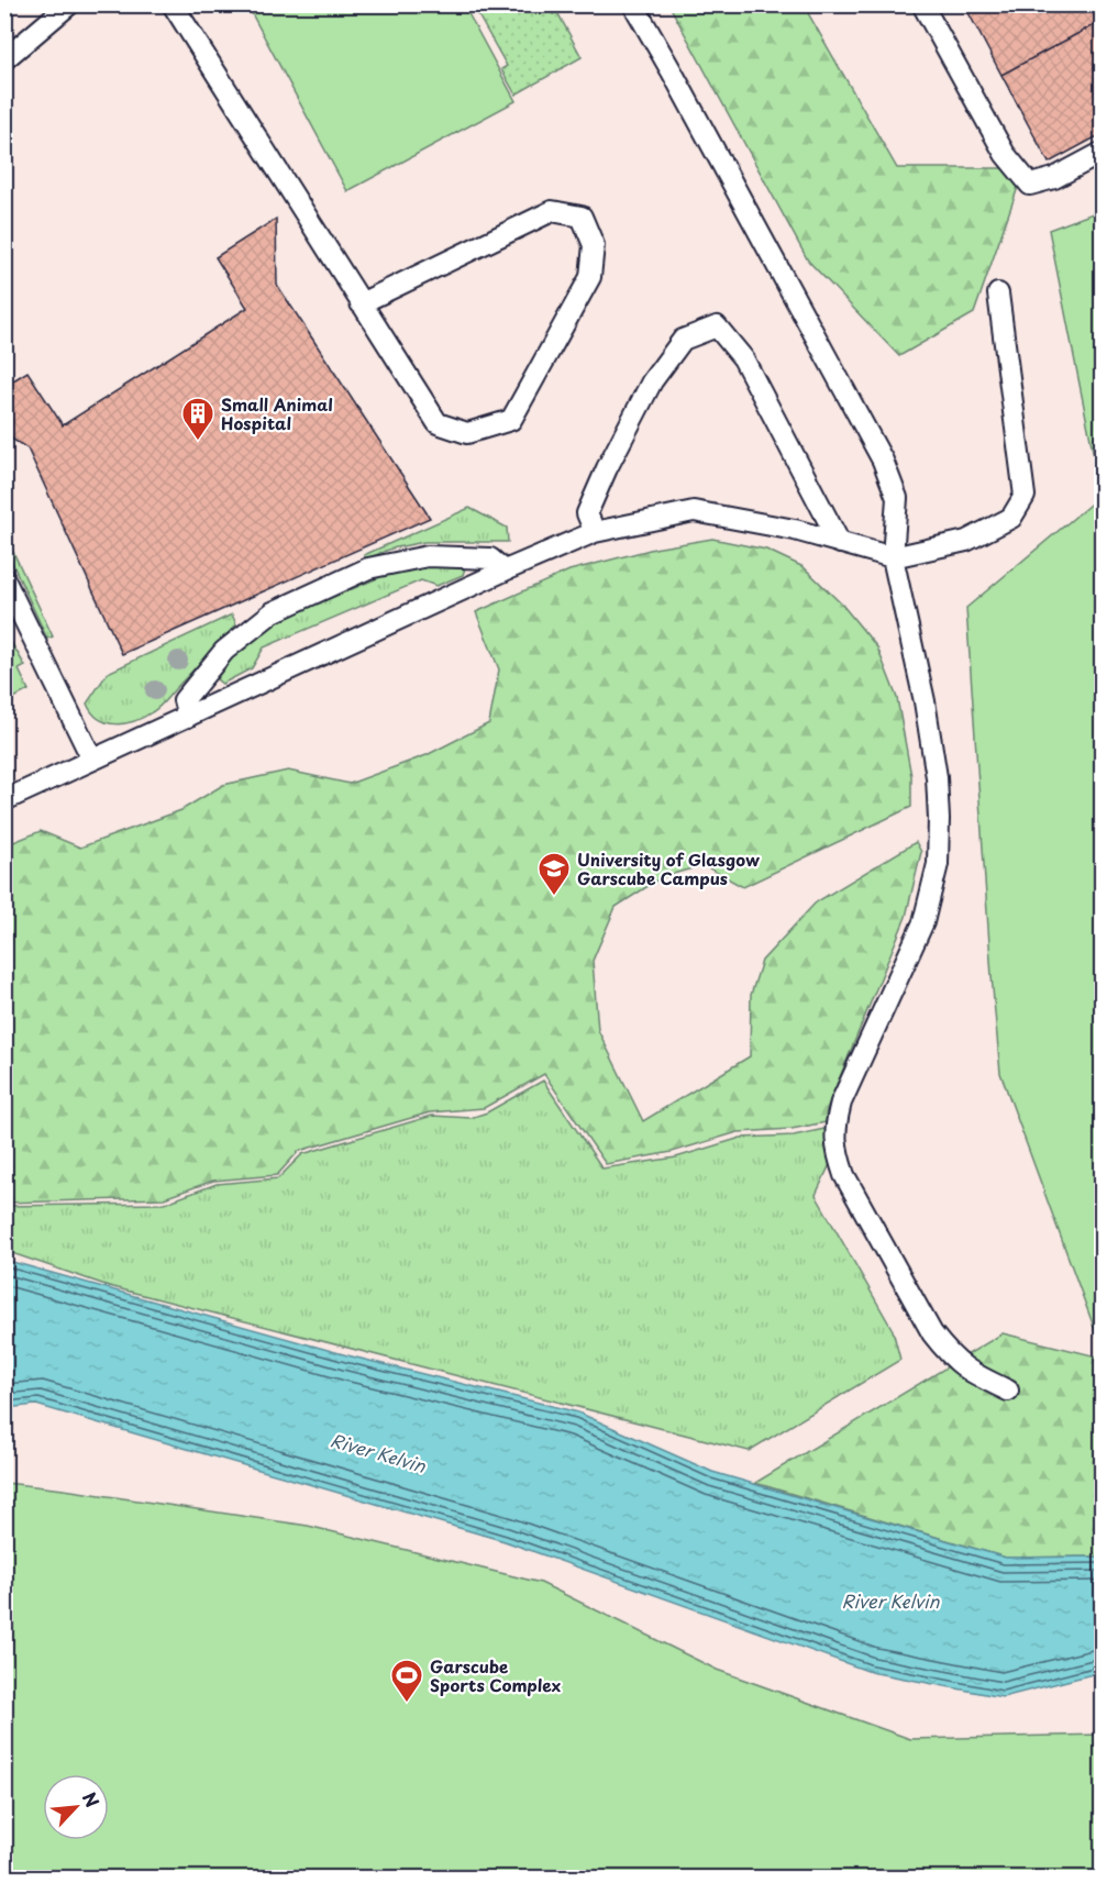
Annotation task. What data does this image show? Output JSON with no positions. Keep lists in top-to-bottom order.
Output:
{
  "water": ["River Kelvin"],
  "places": {
    "building": ["Small Animal Hospital"],
    "school or university": ["University of Glasgow Garscube Campus"],
    "sports": ["Garscube Sports Complex"]
  },
  "north": "top right"
}
